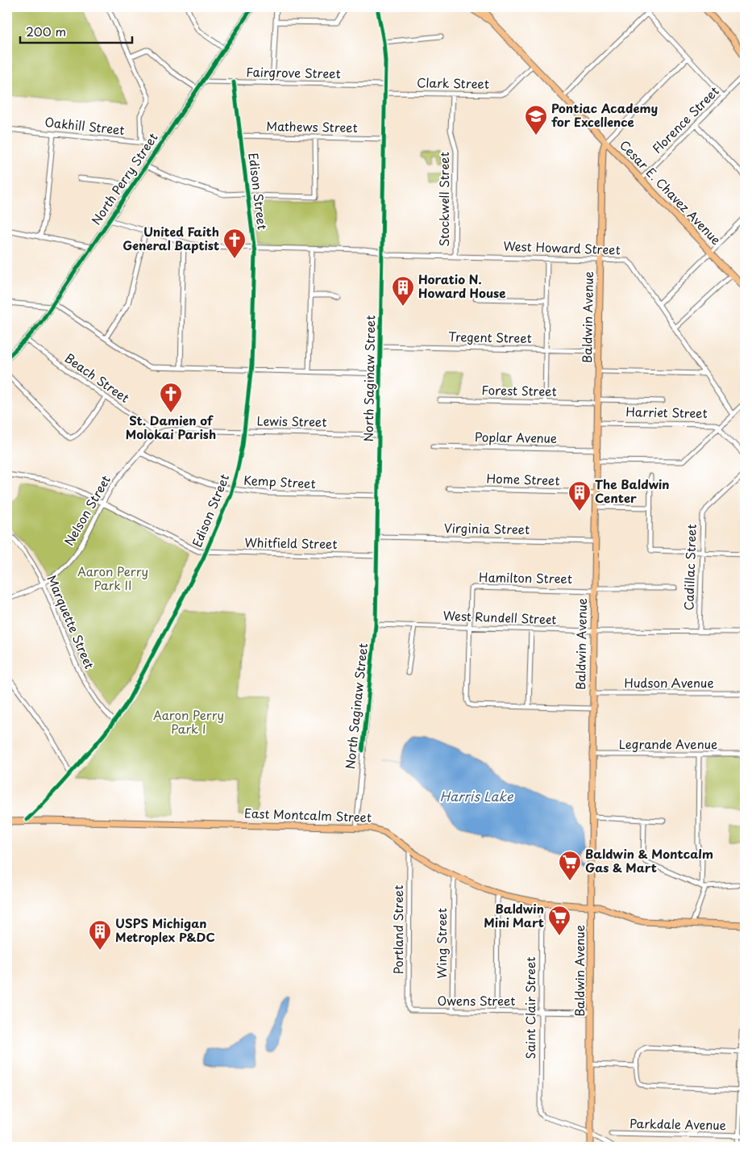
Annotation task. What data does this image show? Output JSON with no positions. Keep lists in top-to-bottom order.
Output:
{
  "streets": {
    "main road": [
      "North Perry Street",
      "Cesar E. Chavez Avenue",
      "Baldwin Avenue",
      "East Montcalm Street"
    ],
    "street": [
      "Fairgrove Street",
      "Clark Street",
      "Florence Street",
      "Oakhill Street",
      "Mathews Street",
      "Edison Street",
      "Stockwell Street",
      "West Howard Street",
      "Tregent Street",
      "Beach Street",
      "North Saginaw Street",
      "Forest Street",
      "Harriet Street",
      "Lewis Street",
      "Poplar Avenue",
      "Home Street",
      "Kemp Street",
      "Nelson Street",
      "Virginia Street",
      "Whitfield Street",
      "Cadillac Street",
      "Hamilton Street",
      "West Rundell Street",
      "Marquette Street",
      "Hudson Avenue",
      "Legrande Avenue",
      "Portland Street",
      "Wing Street",
      "Owens Street",
      "Saint Clair Street",
      "Parkdale Avenue"
    ]
  },
  "crossings": [
    ["Fairgrove Street", "North Perry Street"],
    ["Fairgrove Street", "Edison Street"],
    ["Fairgrove Street", "North Saginaw Street"],
    ["Clark Street", "Cesar E. Chavez Avenue"],
    ["Clark Street", "Stockwell Street"],
    ["Clark Street", "North Saginaw Street"],
    ["Florence Street", "Cesar E. Chavez Avenue"],
    ["Oakhill Street", "North Perry Street"],
    ["Mathews Street", "Edison Street"],
    ["Mathews Street", "North Saginaw Street"],
    ["North Perry Street", "West Howard Street"],
    ["North Perry Street", "Beach Street"],
    ["Edison Street", "West Howard Street"],
    ["Edison Street", "Lewis Street"],
    ["Edison Street", "Kemp Street"],
    ["Edison Street", "Whitfield Street"],
    ["Edison Street", "Marquette Street"],
    ["Edison Street", "East Montcalm Street"],
    ["Cesar E. Chavez Avenue", "Baldwin Avenue"],
    ["Stockwell Street", "West Howard Street"],
    ["West Howard Street", "Baldwin Avenue"],
    ["West Howard Street", "North Saginaw Street"],
    ["Baldwin Avenue", "Tregent Street"],
    ["Baldwin Avenue", "Forest Street"],
    ["Baldwin Avenue", "Harriet Street"],
    ["Baldwin Avenue", "Poplar Avenue"],
    ["Baldwin Avenue", "Home Street"],
    ["Baldwin Avenue", "Virginia Street"],
    ["Baldwin Avenue", "Hamilton Street"],
    ["Baldwin Avenue", "West Rundell Street"],
    ["Baldwin Avenue", "Hudson Avenue"],
    ["Baldwin Avenue", "Legrande Avenue"],
    ["Baldwin Avenue", "East Montcalm Street"],
    ["Baldwin Avenue", "Owens Street"],
    ["Baldwin Avenue", "Saint Clair Street"],
    ["Tregent Street", "North Saginaw Street"],
    ["Beach Street", "Lewis Street"],
    ["Beach Street", "Nelson Street"],
    ["North Saginaw Street", "Lewis Street"],
    ["North Saginaw Street", "Kemp Street"],
    ["North Saginaw Street", "Virginia Street"],
    ["North Saginaw Street", "Whitfield Street"],
    ["North Saginaw Street", "West Rundell Street"],
    ["North Saginaw Street", "East Montcalm Street"],
    ["Lewis Street", "Nelson Street"],
    ["Kemp Street", "Nelson Street"],
    ["Nelson Street", "Whitfield Street"],
    ["Nelson Street", "Marquette Street"],
    ["Cadillac Street", "West Rundell Street"],
    ["Hamilton Street", "West Rundell Street"],
    ["East Montcalm Street", "Portland Street"],
    ["East Montcalm Street", "Wing Street"],
    ["East Montcalm Street", "Saint Clair Street"],
    ["Portland Street", "Owens Street"],
    ["Wing Street", "Owens Street"],
    ["Owens Street", "Saint Clair Street"]
  ],
  "water": ["Harris Lake"],
  "parks": ["Aaron Perry Park II", "Aaron Perry Park I"],
  "places": {
    "school or university": ["Pontiac Academy for Excellence"],
    "church": ["United Faith General Baptist", "St. Damien of Molokai Parish"],
    "building": ["Horatio N. Howard House", "The Baldwin Center", "USPS Michigan Metroplex P&DC"],
    "supermarket": ["Baldwin & Montcalm Gas & Mart", "Baldwin Mini Mart"]
  },
  "scale_bar": "200 m"
}
